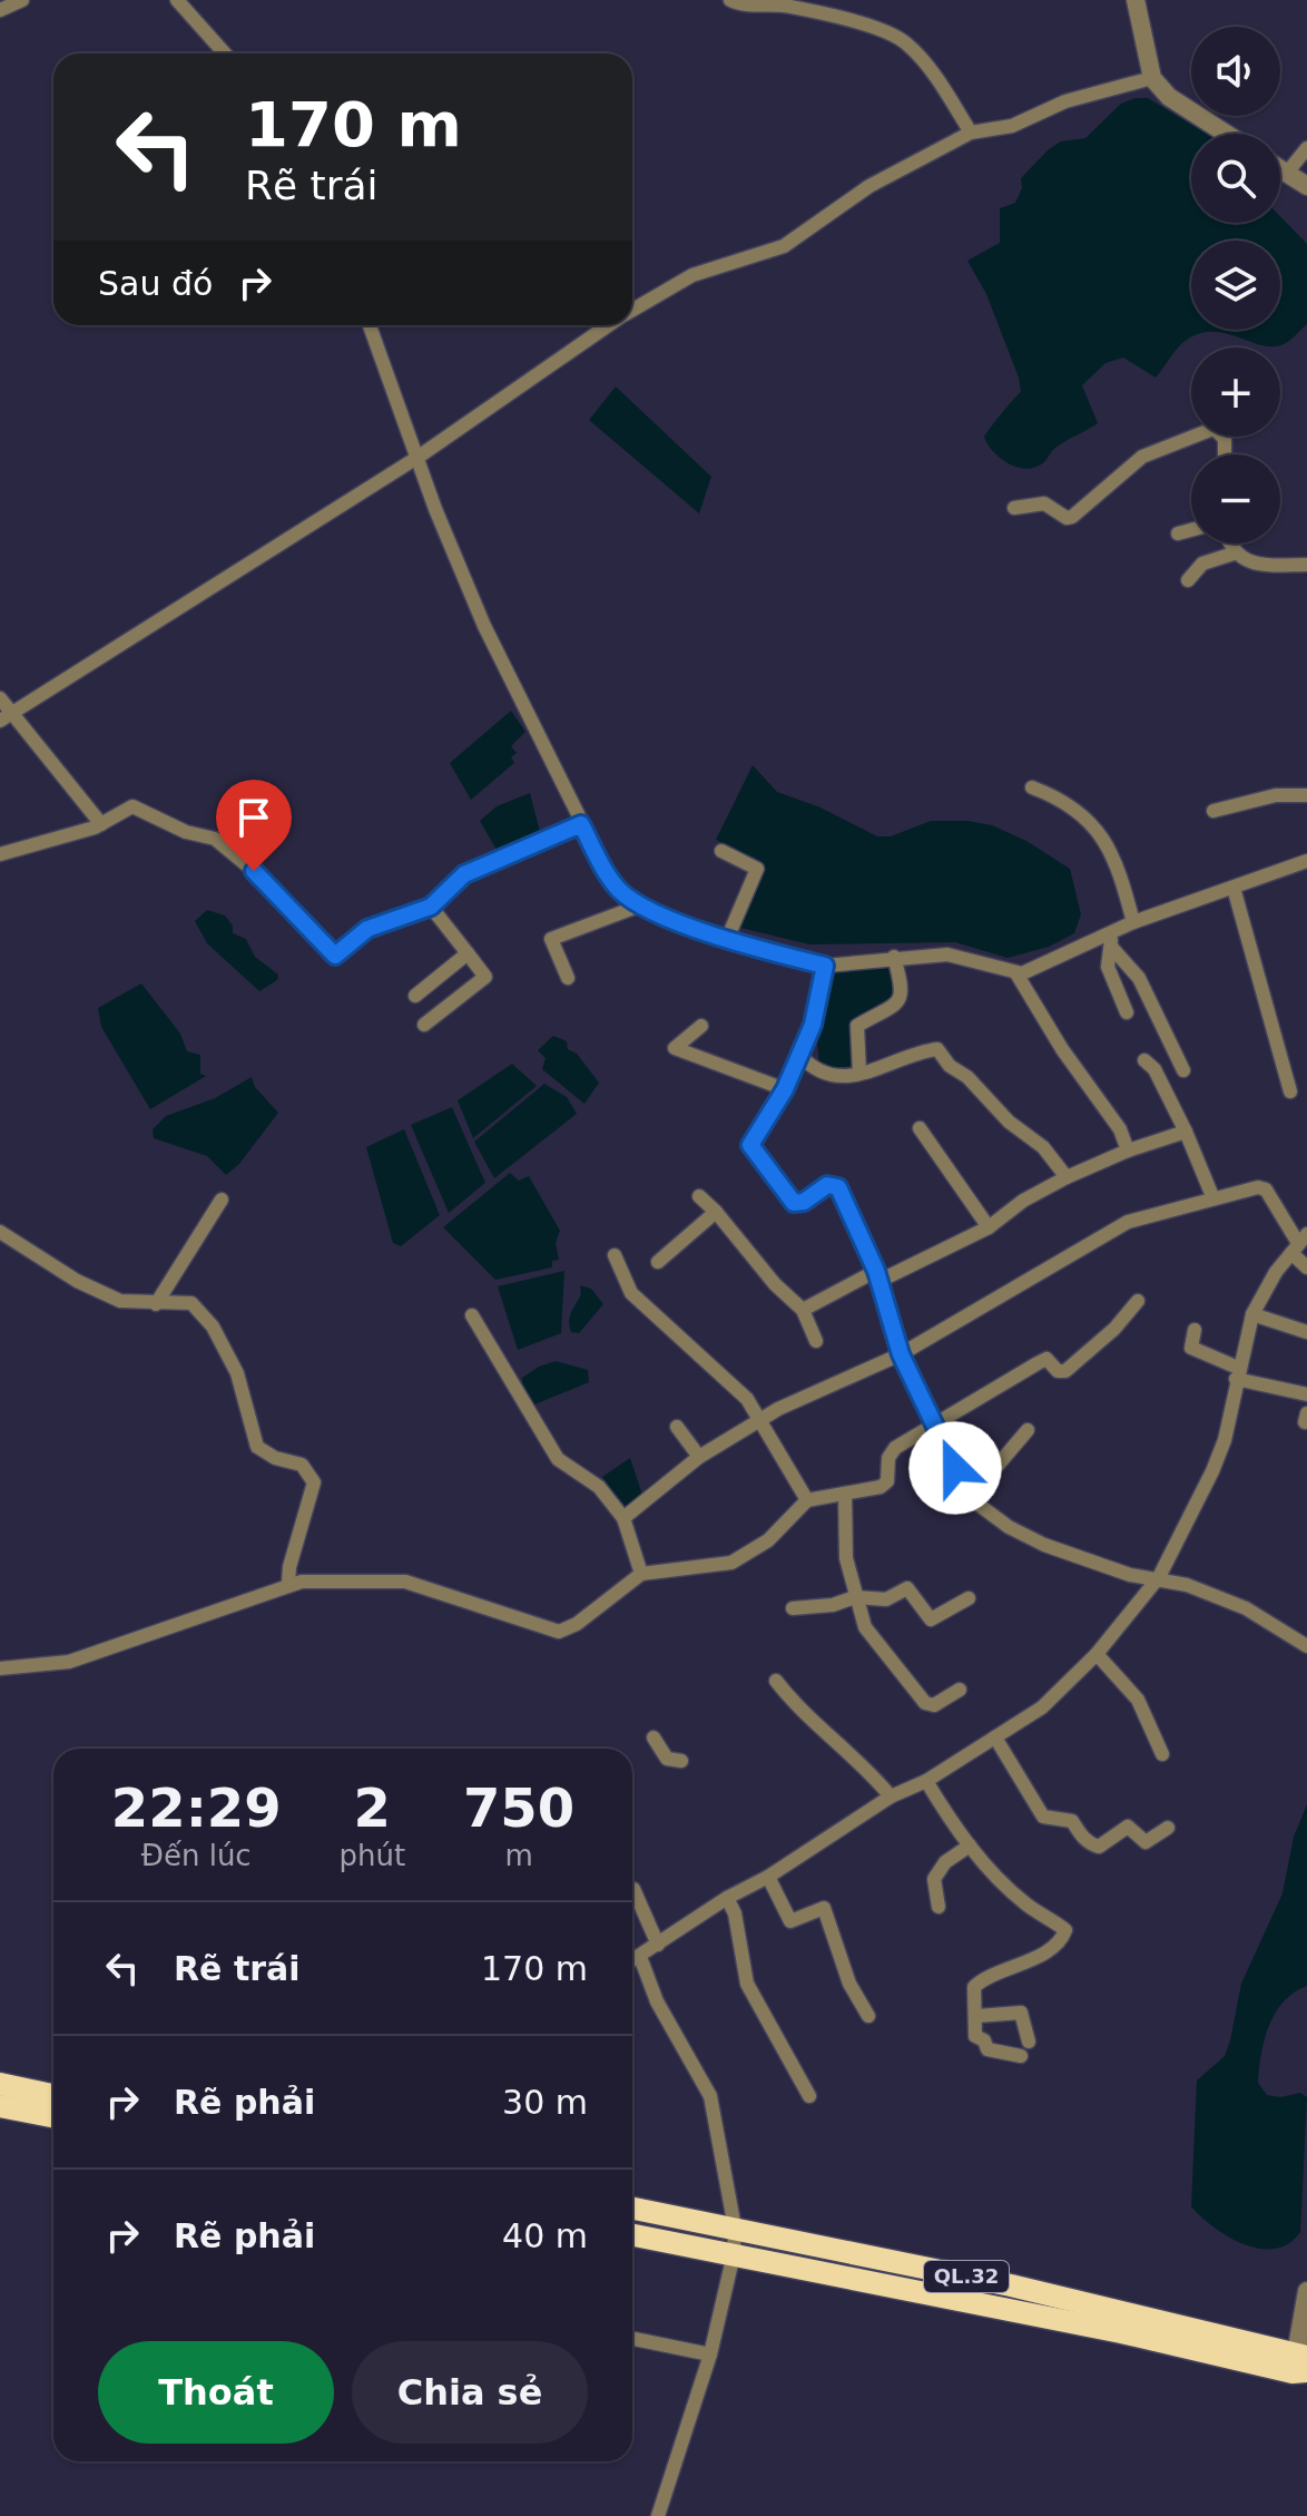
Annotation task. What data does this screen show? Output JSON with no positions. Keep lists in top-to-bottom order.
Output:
{
  "streets": {
    "highway": ["QL.32"]
  },
  "page": {
    "map_buttons": ["+", "−"],
    "turn": ["170 m", "Rẽ trái"],
    "then": "Sau đó",
    "eta": [
      "22:29",
      "Đến lúc",
      "2",
      "phút",
      "750",
      "m"
    ],
    "list": [
      {
        "name": "Rẽ trái",
        "value": "170 m"
      },
      {
        "name": "Rẽ phải",
        "value": "30 m"
      },
      {
        "name": "Rẽ phải",
        "value": "40 m"
      }
    ],
    "buttons": ["Thoát", "Chia sẻ"]
  }
}
